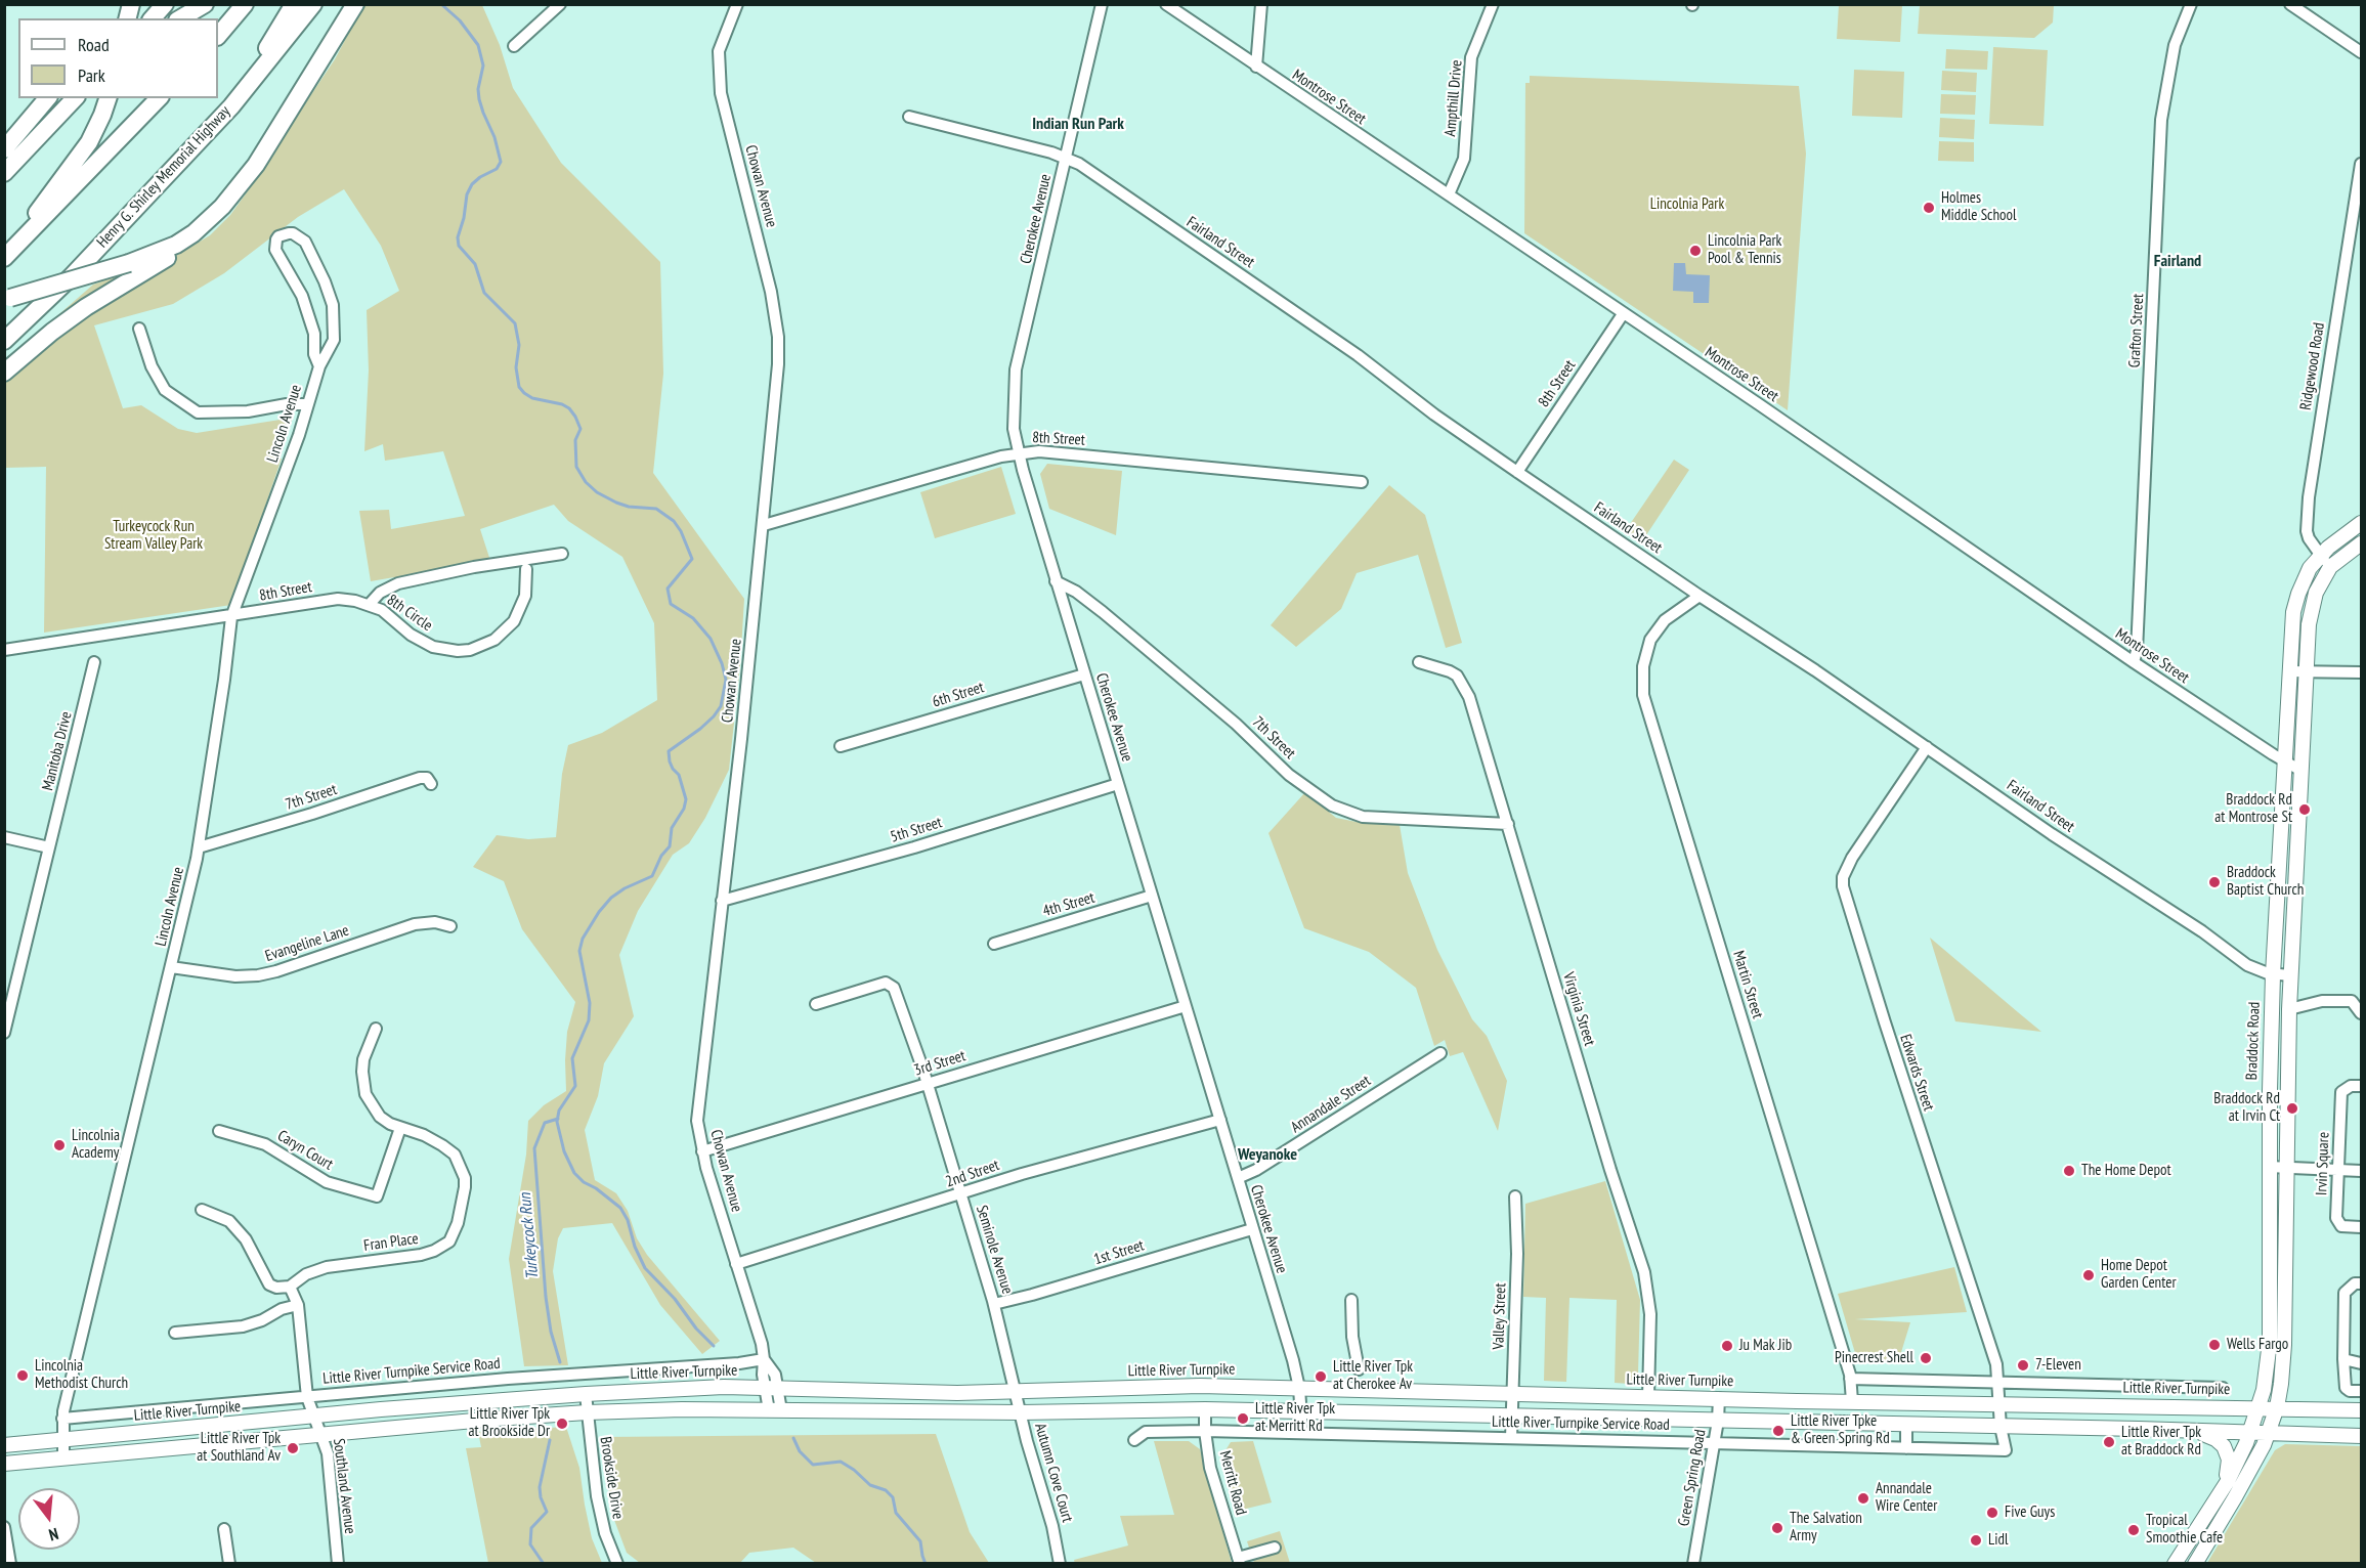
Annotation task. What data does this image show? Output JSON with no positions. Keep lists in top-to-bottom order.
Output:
{
  "streets": {
    "highway": ["Henry G. Shirley Memorial Highway"],
    "main road": ["Braddock Road", "Little River Turnpike"],
    "street": [
      "Montrose Street",
      "Ampthill Drive",
      "Chowan Avenue",
      "Cherokee Avenue",
      "Fairland Street",
      "Grafton Street",
      "Ridgewood Road",
      "8th Street",
      "Lincoln Avenue",
      "8th Circle",
      "6th Street",
      "7th Street",
      "Manitoba Drive",
      "5th Street",
      "4th Street",
      "Evangeline Lane",
      "Martin Street",
      "Virginia Street",
      "3rd Street",
      "Edwards Street",
      "Annandale Street",
      "Caryn Court",
      "Irvin Square",
      "2nd Street",
      "Fran Place",
      "Seminole Avenue",
      "1st Street",
      "Valley Street",
      "Little River Turnpike Service Road",
      "Autumn Cove Court",
      "Brookside Drive",
      "Green Spring Road",
      "Merritt Road",
      "Southland Avenue"
    ]
  },
  "crossings": [
    ["Montrose Street", "Ampthill Drive"],
    ["Montrose Street", "Grafton Street"],
    ["Montrose Street", "8th Street"],
    ["Montrose Street", "Braddock Road"],
    ["Chowan Avenue", "8th Street"],
    ["Chowan Avenue", "5th Street"],
    ["Chowan Avenue", "3rd Street"],
    ["Chowan Avenue", "2nd Street"],
    ["Chowan Avenue", "Little River Turnpike"],
    ["Chowan Avenue", "Little River Turnpike Service Road"],
    ["Cherokee Avenue", "Fairland Street"],
    ["Cherokee Avenue", "8th Street"],
    ["Cherokee Avenue", "6th Street"],
    ["Cherokee Avenue", "7th Street"],
    ["Cherokee Avenue", "5th Street"],
    ["Cherokee Avenue", "4th Street"],
    ["Cherokee Avenue", "3rd Street"],
    ["Cherokee Avenue", "Annandale Street"],
    ["Cherokee Avenue", "2nd Street"],
    ["Cherokee Avenue", "1st Street"],
    ["Cherokee Avenue", "Little River Turnpike"],
    ["Cherokee Avenue", "Little River Turnpike Service Road"],
    ["Fairland Street", "8th Street"],
    ["Fairland Street", "Martin Street"],
    ["Fairland Street", "Braddock Road"],
    ["Fairland Street", "Edwards Street"],
    ["Ridgewood Road", "Braddock Road"],
    ["8th Street", "Lincoln Avenue"],
    ["8th Street", "8th Circle"],
    ["Lincoln Avenue", "7th Street"],
    ["Lincoln Avenue", "Evangeline Lane"],
    ["Lincoln Avenue", "Little River Turnpike"],
    ["Lincoln Avenue", "Little River Turnpike Service Road"],
    ["7th Street", "Virginia Street"],
    ["Martin Street", "Little River Turnpike"],
    ["Virginia Street", "Little River Turnpike"],
    ["Braddock Road", "Little River Turnpike"],
    ["3rd Street", "Seminole Avenue"],
    ["Edwards Street", "Little River Turnpike"],
    ["Edwards Street", "Little River Turnpike Service Road"],
    ["Caryn Court", "Fran Place"],
    ["2nd Street", "Seminole Avenue"],
    ["Fran Place", "Southland Avenue"],
    ["Seminole Avenue", "1st Street"],
    ["Seminole Avenue", "Little River Turnpike"],
    ["Seminole Avenue", "Autumn Cove Court"],
    ["Valley Street", "Little River Turnpike"],
    ["Valley Street", "Little River Turnpike Service Road"],
    ["Little River Turnpike", "Autumn Cove Court"],
    ["Little River Turnpike", "Brookside Drive"],
    ["Little River Turnpike", "Green Spring Road"],
    ["Little River Turnpike", "Southland Avenue"],
    ["Little River Turnpike Service Road", "Green Spring Road"],
    ["Little River Turnpike Service Road", "Merritt Road"],
    ["Little River Turnpike Service Road", "Southland Avenue"]
  ],
  "districts": ["Indian Run Park", "Fairland", "Weyanoke"],
  "water": ["Turkeycock Run"],
  "parks": ["Lincolnia Park", "Turkeycock Run Stream Valley Park"],
  "places": [
    "Holmes Middle School",
    "Lincolnia Park Pool & Tennis",
    "Braddock Rd at Montrose St",
    "Braddock Baptist Church",
    "Braddock Rd at Irvin Ct",
    "Lincolnia Academy",
    "The Home Depot",
    "Home Depot Garden Center",
    "Wells Fargo",
    "Ju Mak Jib",
    "Pinecrest Shell",
    "7-Eleven",
    "Lincolnia Methodist Church",
    "Little River Tpk at Cherokee Av",
    "Little River Tpk at Merritt Rd",
    "Little River Tpk at Brookside Dr",
    "Little River Tpke & Green Spring Rd",
    "Little River Tpk at Braddock Rd",
    "Little River Tpk at Southland Av",
    "Annandale Wire Center",
    "Five Guys",
    "The Salvation Army",
    "Tropical Smoothie Cafe",
    "Lidl"
  ],
  "legend": ["Road", "Park"],
  "north": "bottom"
}
